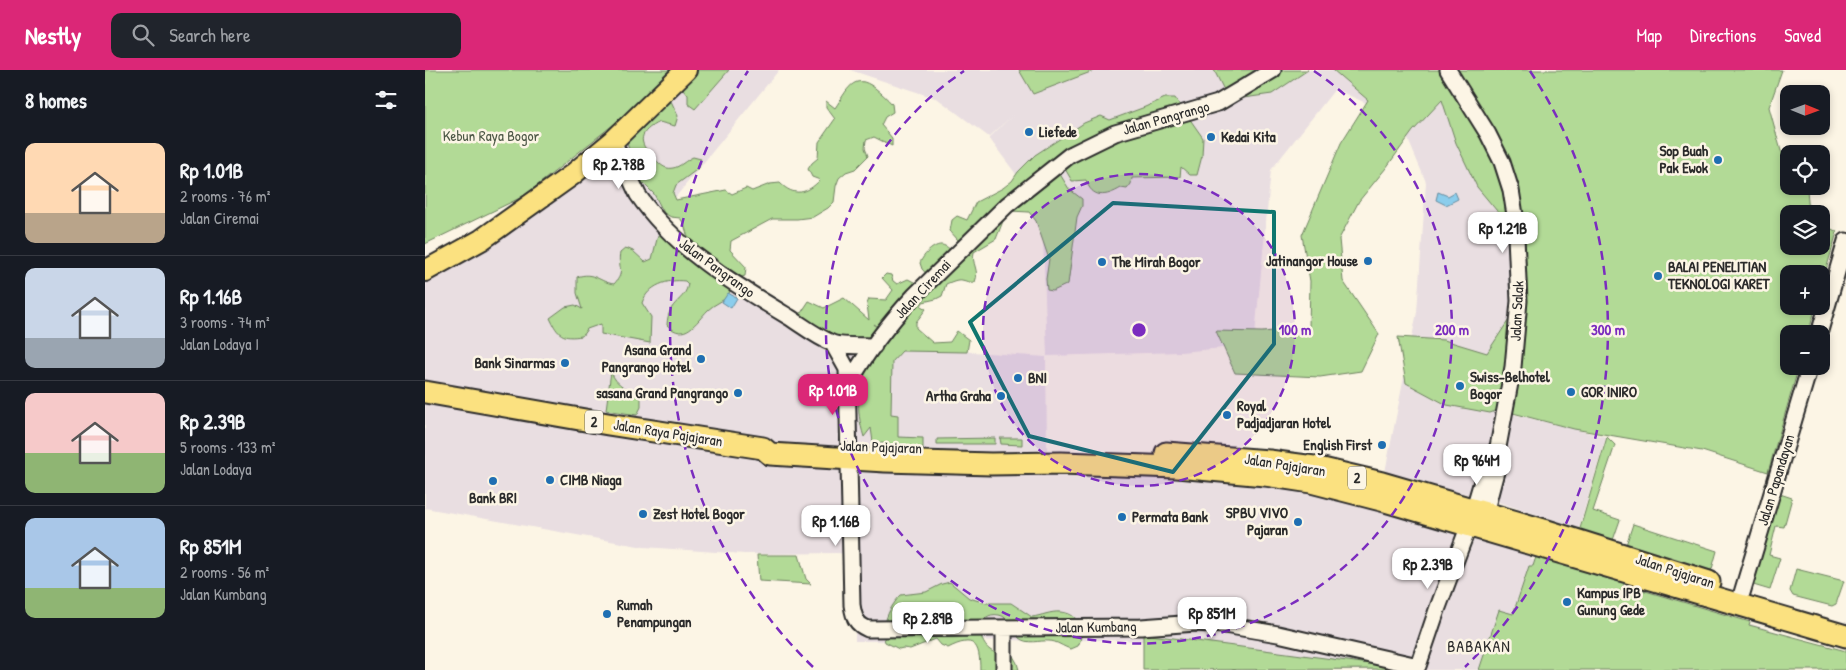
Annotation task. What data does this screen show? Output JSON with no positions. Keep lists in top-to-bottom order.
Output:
{
  "streets": {
    "highway": ["2", "Jalan Raya Pajajaran", "Jalan Pajajaran"],
    "street": [
      "Jalan Pangrango",
      "Jalan Ciremai",
      "Jalan Salak",
      "Jalan Papandayan",
      "Jalan Kumbang"
    ]
  },
  "crossings": [
    ["Jalan Pangrango", "Jalan Ciremai"],
    ["Jalan Salak", "Jalan Pajajaran"],
    ["Jalan Salak", "Jalan Kumbang"],
    ["Jalan Raya Pajajaran", "Jalan Pajajaran"],
    ["Jalan Raya Pajajaran", "Jalan Kumbang"],
    ["Jalan Pajajaran", "Jalan Papandayan"],
    ["Jalan Pajajaran", "Jalan Kumbang"]
  ],
  "districts": ["BABAKAN"],
  "parks": ["Kebun Raya Bogor"],
  "places": [
    "Liefede",
    "Kedai Kita",
    "Sop Buah Pak Ewok",
    "Jatinangor House",
    "The Mirah Bogor",
    "BALAI PENELITIAN TEKNOLOGI KARET",
    "Asana Grand Pangrango Hotel",
    "Bank Sinarmas",
    "BNI",
    "Swiss-Belhotel Bogor",
    "GOR INIRO",
    "sasana Grand Pangrango",
    "Artha Graha",
    "Royal Padjadjaran Hotel",
    "English First",
    "CIMB Niaga",
    "Bank BRI",
    "Zest Hotel Bogor",
    "Permata Bank",
    "SPBU VIVO Pajaran",
    "Kampus IPB Gunung Gede",
    "Rumah Penampungan"
  ],
  "north": "right",
  "page": {
    "header": "Nestly",
    "search": "Search here",
    "nav": ["Map", "Directions", "Saved"],
    "heading": "8 homes",
    "map_buttons": ["+", "−"],
    "list": [
      {
        "name": "Rp 1.01B",
        "note": "2 rooms · 76 m² · Jalan Ciremai"
      },
      {
        "name": "Rp 1.16B",
        "note": "3 rooms · 74 m² · Jalan Lodaya I"
      },
      {
        "name": "Rp 2.39B",
        "note": "5 rooms · 133 m² · Jalan Lodaya"
      },
      {
        "name": "Rp 851M",
        "note": "2 rooms · 56 m² · Jalan Kumbang"
      }
    ],
    "price": [
      "Rp 2.78B",
      "Rp 1.21B",
      "Rp 1.01B",
      "Rp 964M",
      "Rp 1.16B",
      "Rp 2.39B",
      "Rp 851M",
      "Rp 2.89B"
    ]
  },
  "rings": ["100 m", "200 m", "300 m"]
}
